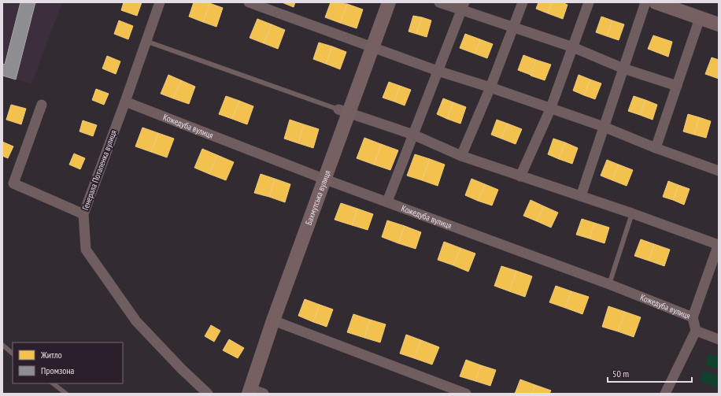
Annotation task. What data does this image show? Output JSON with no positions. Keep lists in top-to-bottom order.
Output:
{
  "streets": {
    "main road": ["Бахмутська вулиця"],
    "street": ["Кожедуба вулиця", "Генерала Потапенка вулиця"]
  },
  "crossings": [
    ["Кожедуба вулиця", "Генерала Потапенка вулиця"],
    ["Кожедуба вулиця", "Бахмутська вулиця"]
  ],
  "legend": ["Житло", "Промзона"],
  "scale_bar": "50 m"
}
